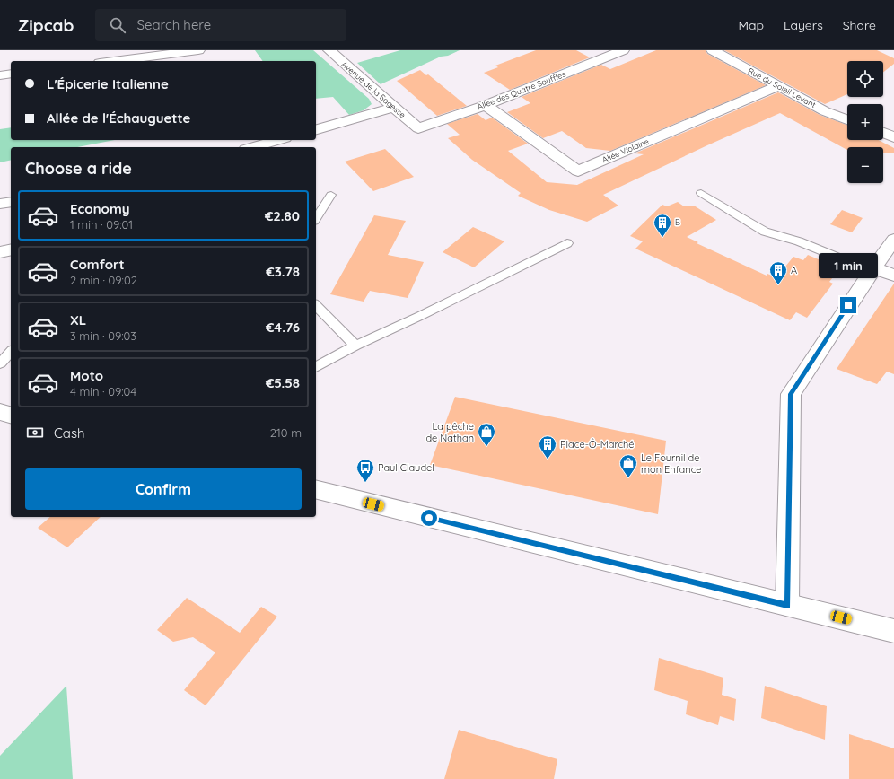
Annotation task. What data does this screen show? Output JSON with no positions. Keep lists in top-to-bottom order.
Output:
{
  "streets": {
    "street": [
      "Rue du Soleil Levant",
      "Avenue de la Sagesse",
      "Allée des Quatre Souffles",
      "Allée Violaine"
    ]
  },
  "crossings": [
    ["Rue du Soleil Levant", "Allée Violaine"],
    ["Avenue de la Sagesse", "Allée des Quatre Souffles"],
    ["Allée des Quatre Souffles", "Allée Violaine"]
  ],
  "places": {
    "building": ["B", "A", "Place-Ô-Marché"],
    "shop": ["La pêche de Nathan", "Le Fournil de mon Enfance"],
    "bus stop": ["Paul Claudel"]
  },
  "page": {
    "header": "Zipcab",
    "search": "Search here",
    "nav": ["Map", "Layers", "Share"],
    "map_buttons": ["+", "−"],
    "banner": ["L'Épicerie Italienne", "Allée de l'Échauguette"],
    "heading": "Choose a ride",
    "list": [
      {
        "name": "Economy",
        "note": "1 min · 09:01",
        "value": "€2.80"
      },
      {
        "name": "Comfort",
        "note": "2 min · 09:02",
        "value": "€3.78"
      },
      {
        "name": "XL",
        "note": "3 min · 09:03",
        "value": "€4.76"
      },
      {
        "name": "Moto",
        "note": "4 min · 09:04",
        "value": "€5.58"
      }
    ],
    "bubble": "1 min",
    "pay": ["Cash", "210 m"],
    "buttons": "Confirm"
  }
}
